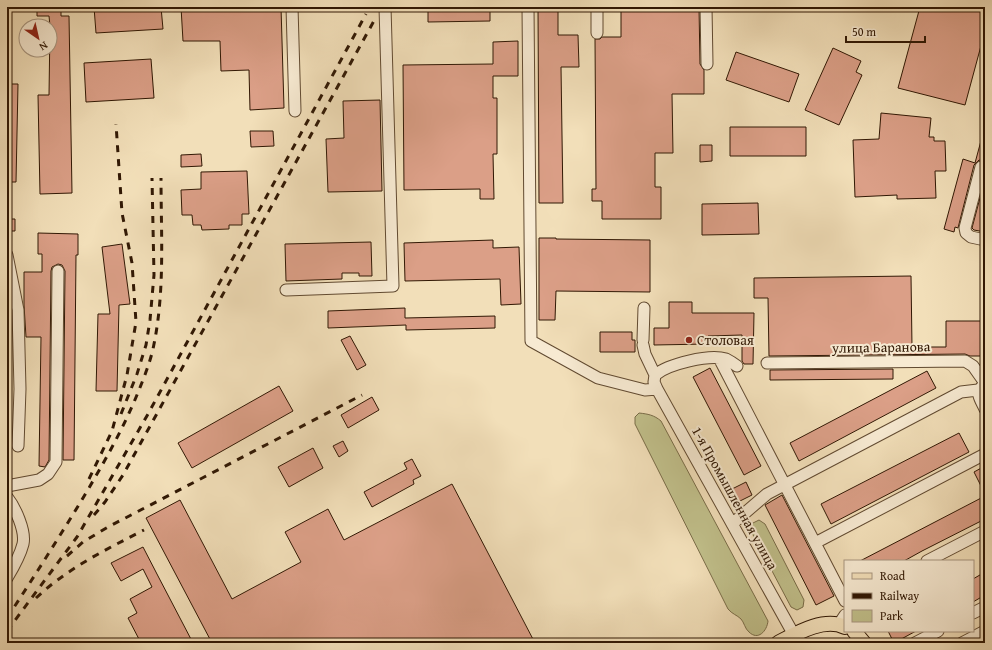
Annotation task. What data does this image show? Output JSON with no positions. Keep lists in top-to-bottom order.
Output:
{
  "streets": {
    "street": ["улица Баранова", "1-я Промышленная улица"]
  },
  "places": ["Столовая"],
  "legend": ["Road", "Railway", "Park"],
  "scale_bar": "50 m",
  "north": "bottom right"
}
